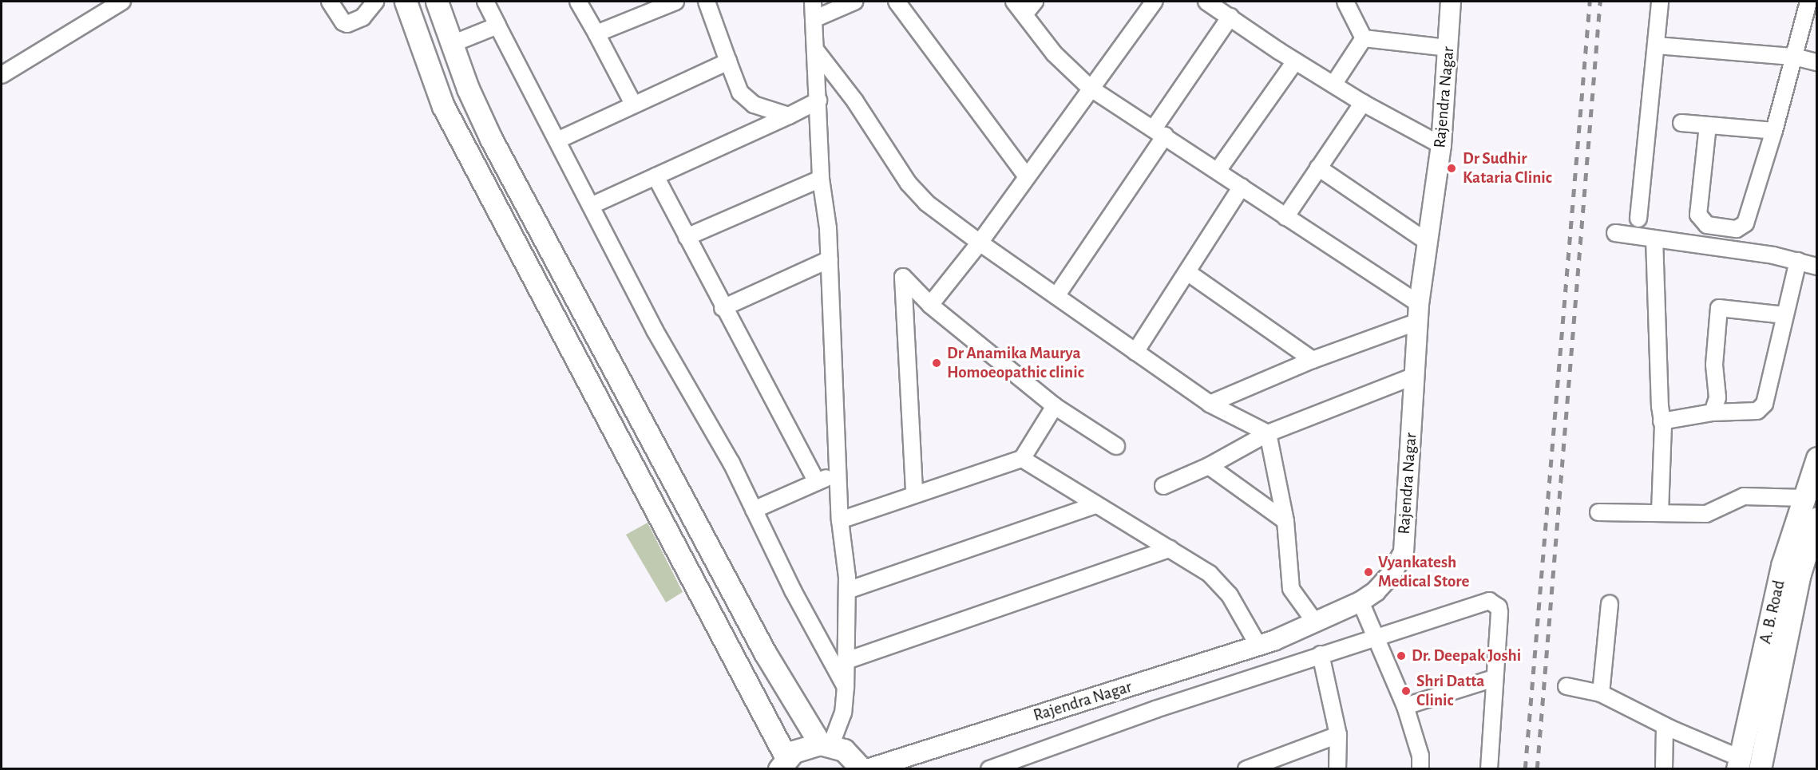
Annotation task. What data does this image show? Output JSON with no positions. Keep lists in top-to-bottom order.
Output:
{
  "streets": {
    "main road": ["A. B. Road"],
    "street": ["Rajendra Nagar"]
  },
  "places": [
    "Dr Sudhir Kataria Clinic",
    "Dr Anamika Maurya Homoeopathic clinic",
    "Vyankatesh Medical Store",
    "Dr. Deepak Joshi",
    "Shri Datta Clinic"
  ]
}
